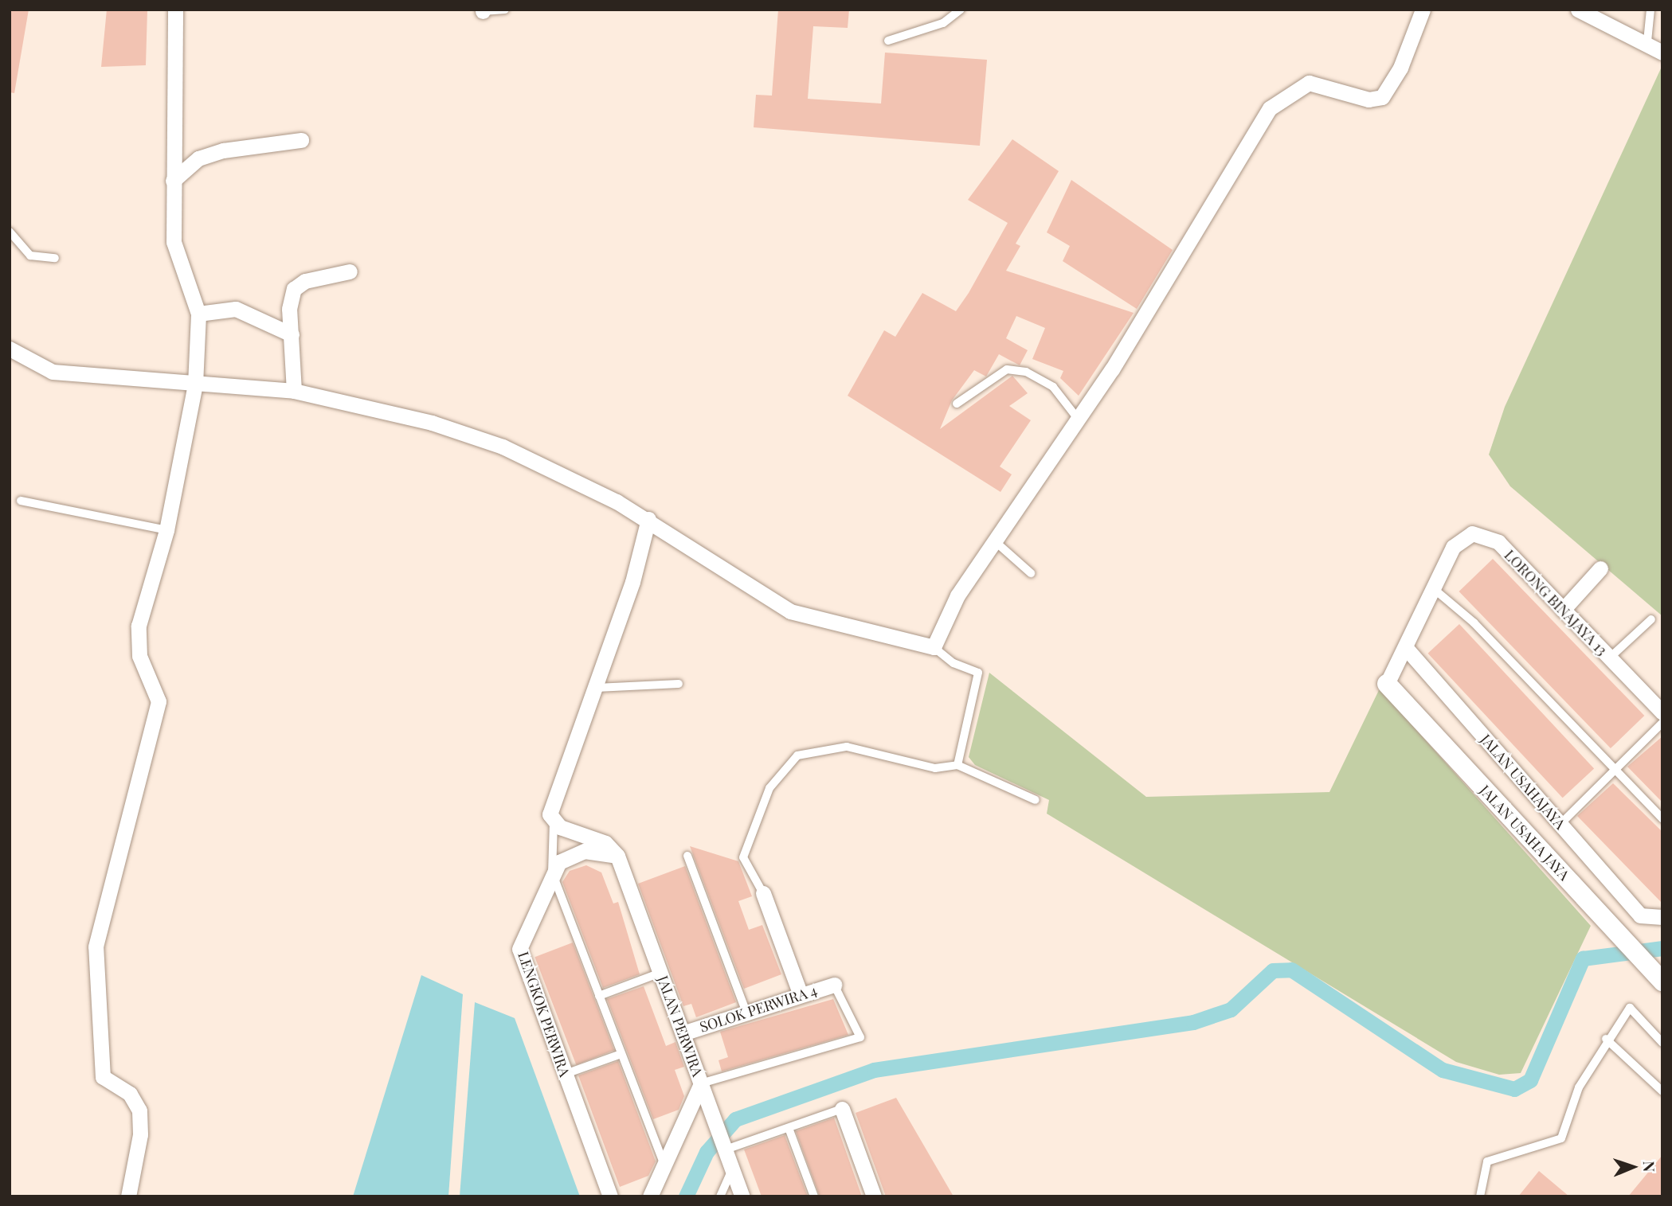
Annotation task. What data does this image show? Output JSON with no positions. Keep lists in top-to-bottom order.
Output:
{
  "streets": {
    "street": [
      "LORONG BINAJAYA 13",
      "JALAN USAHAJAYA",
      "JALAN USAHA JAYA",
      "SOLOK PERWIRA 4",
      "LENGKOK PERWIRA",
      "JALAN PERWIRA"
    ]
  },
  "crossings": [
    ["LORONG BINAJAYA 13", "JALAN USAHAJAYA"],
    ["LORONG BINAJAYA 13", "JALAN USAHA JAYA"],
    ["SOLOK PERWIRA 4", "JALAN PERWIRA"],
    ["LENGKOK PERWIRA", "JALAN PERWIRA"]
  ],
  "north": "right"
}
